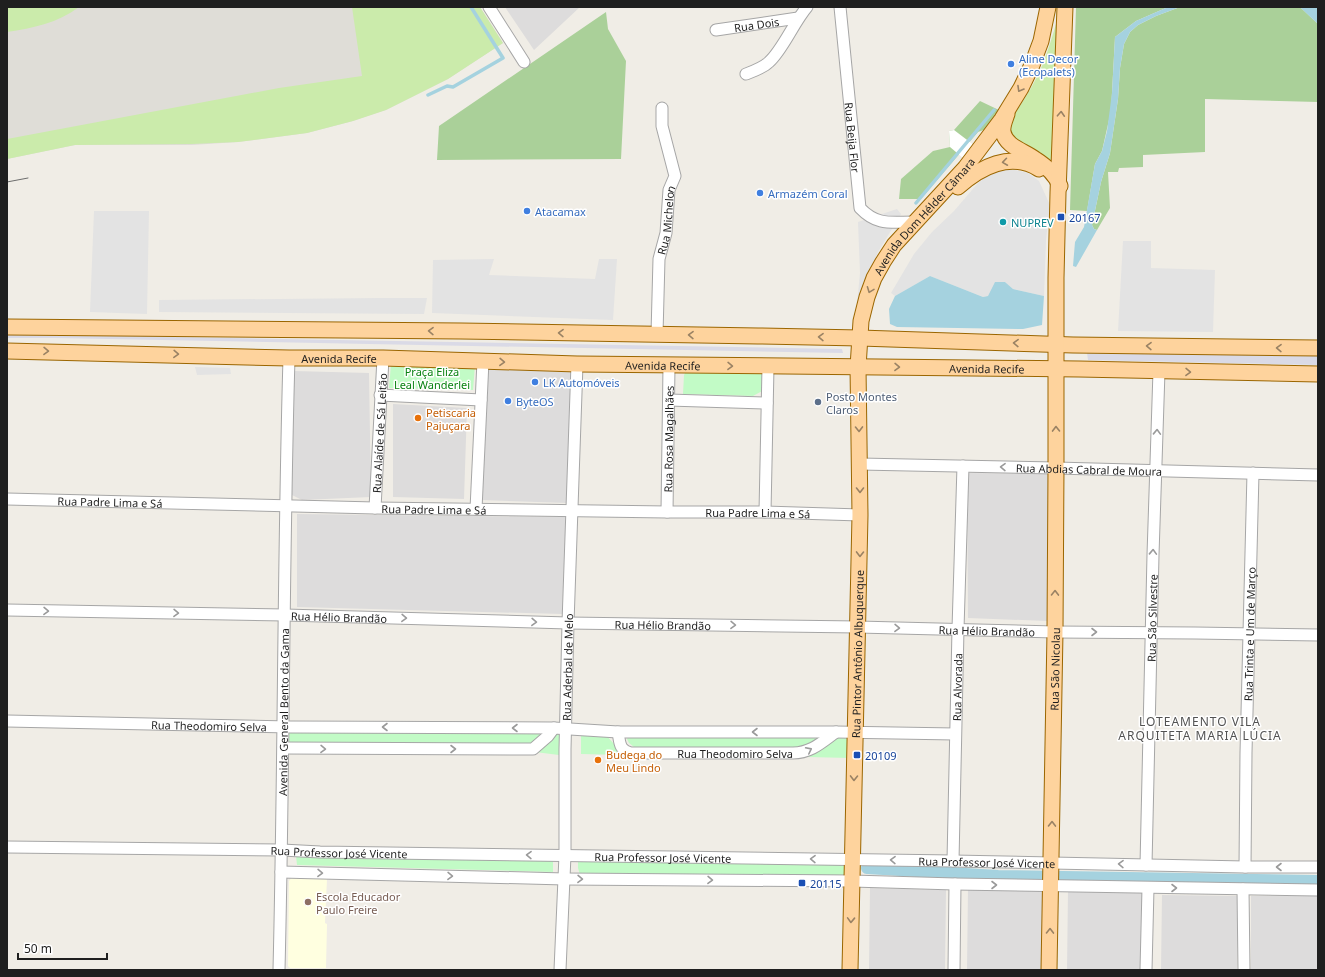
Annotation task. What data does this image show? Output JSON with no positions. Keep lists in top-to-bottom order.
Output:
{
  "streets": {
    "main road": [
      "Avenida Dom Hélder Câmara",
      "Avenida Recife",
      "Rua Pintor Antônio Albuquerque",
      "Rua São Nicolau"
    ],
    "street": [
      "Rua Dois",
      "Rua Beija Flor",
      "Rua Michelon",
      "Rua Alaíde de Sá Leitão",
      "Rua Rosa Magalhães",
      "Rua Abdias Cabral de Moura",
      "Rua Padre Lima e Sá",
      "Rua Hélio Brandão",
      "Rua São Silvestre",
      "Rua Trinta e Um de Março",
      "Rua Aderbal de Melo",
      "Rua Alvorada",
      "Avenida General Bento da Gama",
      "Rua Theodomiro Selva",
      "Rua Professor José Vicente"
    ]
  },
  "crossings": [
    ["Rua Beija Flor", "Avenida Dom Hélder Câmara"],
    ["Avenida Dom Hélder Câmara", "Rua Pintor Antônio Albuquerque"],
    ["Avenida Recife", "Rua Alaíde de Sá Leitão"],
    ["Avenida Recife", "Rua Rosa Magalhães"],
    ["Avenida Recife", "Rua São Silvestre"],
    ["Avenida Recife", "Rua Pintor Antônio Albuquerque"],
    ["Avenida Recife", "Rua Aderbal de Melo"],
    ["Avenida Recife", "Rua São Nicolau"],
    ["Avenida Recife", "Avenida General Bento da Gama"],
    ["Rua Alaíde de Sá Leitão", "Rua Padre Lima e Sá"],
    ["Rua Rosa Magalhães", "Rua Padre Lima e Sá"],
    ["Rua Abdias Cabral de Moura", "Rua São Silvestre"],
    ["Rua Abdias Cabral de Moura", "Rua Trinta e Um de Março"],
    ["Rua Abdias Cabral de Moura", "Rua Pintor Antônio Albuquerque"],
    ["Rua Abdias Cabral de Moura", "Rua São Nicolau"],
    ["Rua Abdias Cabral de Moura", "Rua Alvorada"],
    ["Rua Padre Lima e Sá", "Rua Pintor Antônio Albuquerque"],
    ["Rua Padre Lima e Sá", "Rua Aderbal de Melo"],
    ["Rua Padre Lima e Sá", "Avenida General Bento da Gama"],
    ["Rua Hélio Brandão", "Rua São Silvestre"],
    ["Rua Hélio Brandão", "Rua Trinta e Um de Março"],
    ["Rua Hélio Brandão", "Rua Pintor Antônio Albuquerque"],
    ["Rua Hélio Brandão", "Rua Aderbal de Melo"],
    ["Rua Hélio Brandão", "Rua São Nicolau"],
    ["Rua Hélio Brandão", "Rua Alvorada"],
    ["Rua Hélio Brandão", "Avenida General Bento da Gama"],
    ["Rua São Silvestre", "Rua Professor José Vicente"],
    ["Rua Trinta e Um de Março", "Rua Professor José Vicente"],
    ["Rua Pintor Antônio Albuquerque", "Rua Theodomiro Selva"],
    ["Rua Pintor Antônio Albuquerque", "Rua Professor José Vicente"],
    ["Rua Aderbal de Melo", "Rua Theodomiro Selva"],
    ["Rua Aderbal de Melo", "Rua Professor José Vicente"],
    ["Rua São Nicolau", "Rua Professor José Vicente"],
    ["Rua Alvorada", "Rua Theodomiro Selva"],
    ["Rua Alvorada", "Rua Professor José Vicente"],
    ["Avenida General Bento da Gama", "Rua Theodomiro Selva"],
    ["Avenida General Bento da Gama", "Rua Professor José Vicente"]
  ],
  "one_way": [
    "Rua Hélio Brandão",
    "Rua São Silvestre",
    "Rua Pintor Antônio Albuquerque",
    "Rua São Nicolau"
  ],
  "districts": ["LOTEAMENTO VILA ARQUITETA MARIA LÚCIA"],
  "parks": ["Praça Eliza Leal Wanderlei"],
  "places": {
    "other": [
      "Aline Decor (Ecopalets)",
      "Armazém Coral",
      "Atacamax",
      "NUPREV",
      "LK Automóveis",
      "ByteOS",
      "Posto Montes Claros",
      "Petiscaria Pajuçara",
      "Budega do Meu Lindo",
      "Escola Educador Paulo Freire"
    ],
    "transit": ["20167", "20109", "20115"]
  },
  "scale_bar": "50 m"
}
